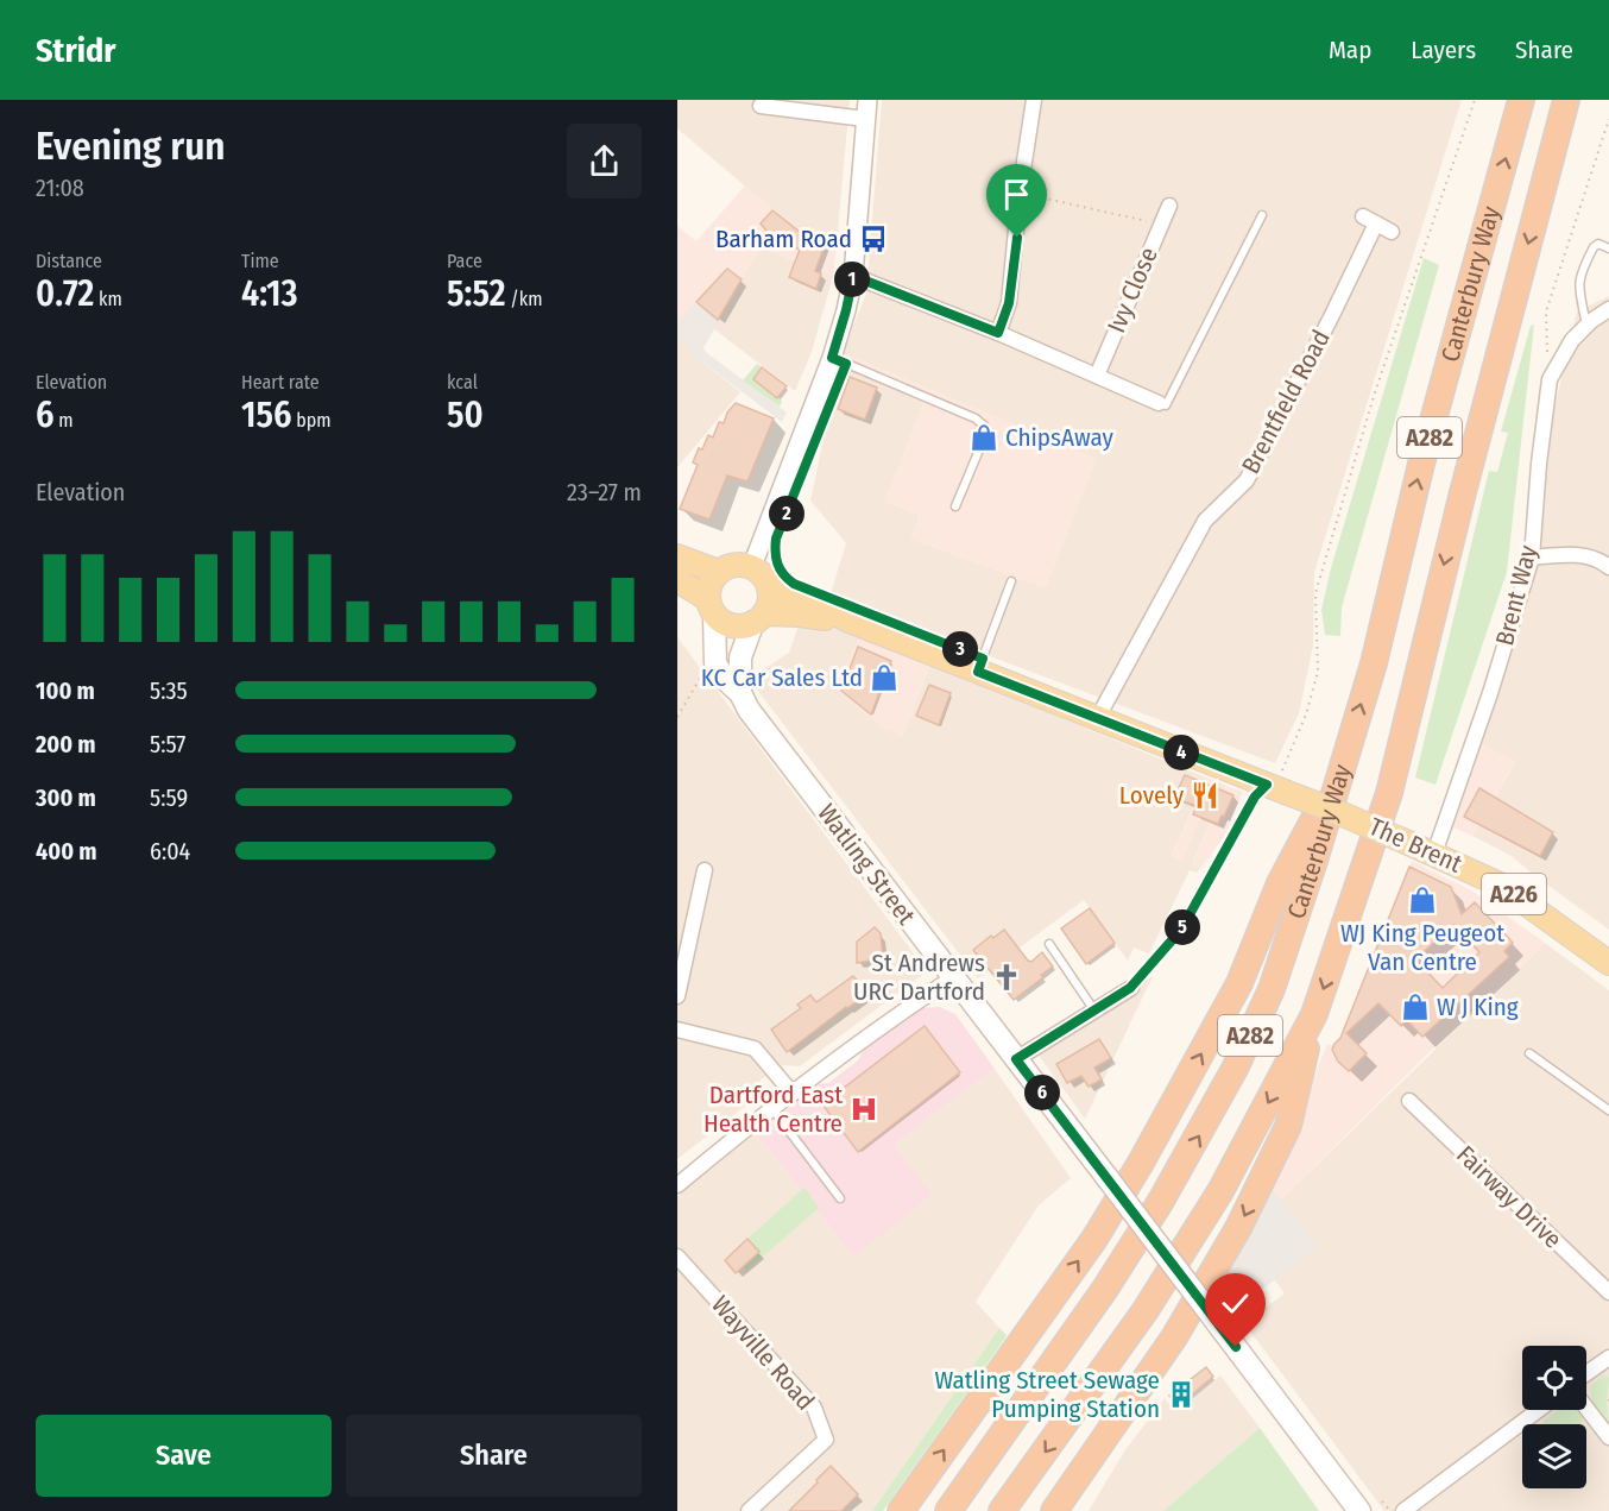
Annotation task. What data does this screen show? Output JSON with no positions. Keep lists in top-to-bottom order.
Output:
{
  "streets": {
    "highway": ["Canterbury Way", "A282"],
    "main road": ["The Brent", "Watling Street", "A226"],
    "street": [
      "Ivy Close",
      "Brentfield Road",
      "Brent Way",
      "Fairway Drive",
      "Wayville Road"
    ]
  },
  "crossings": [
    ["Brentfield Road", "The Brent"],
    ["Brent Way", "The Brent"],
    ["The Brent", "Watling Street"]
  ],
  "places": {
    "bus stop": ["Barham Road"],
    "shop": [
      "ChipsAway",
      "KC Car Sales Ltd",
      "WJ King Peugeot Van Centre",
      "W J King"
    ],
    "restaurant": ["Lovely"],
    "church": ["St Andrews URC Dartford"],
    "hospital": ["Dartford East Health Centre"],
    "building": ["Watling Street Sewage Pumping Station"]
  },
  "page": {
    "header": "Stridr",
    "nav": ["Map", "Layers", "Share"],
    "heading": ["Evening run", "21:08"],
    "stats": [
      ["Distance", "0.72 km"],
      ["Time", "4:13"],
      ["Pace", "5:52 /km"],
      ["Elevation", "6 m"],
      ["Heart rate", "156 bpm"],
      ["kcal", "50"]
    ],
    "pins": [
      "1",
      "2",
      "3",
      "4",
      "5",
      "6"
    ],
    "chart": ["Elevation", "23–27 m"],
    "list": [
      {
        "name": "100 m",
        "note": "5:35"
      },
      {
        "name": "200 m",
        "note": "5:57"
      },
      {
        "name": "300 m",
        "note": "5:59"
      },
      {
        "name": "400 m",
        "note": "6:04"
      }
    ],
    "buttons": ["Save", "Share"]
  }
}
